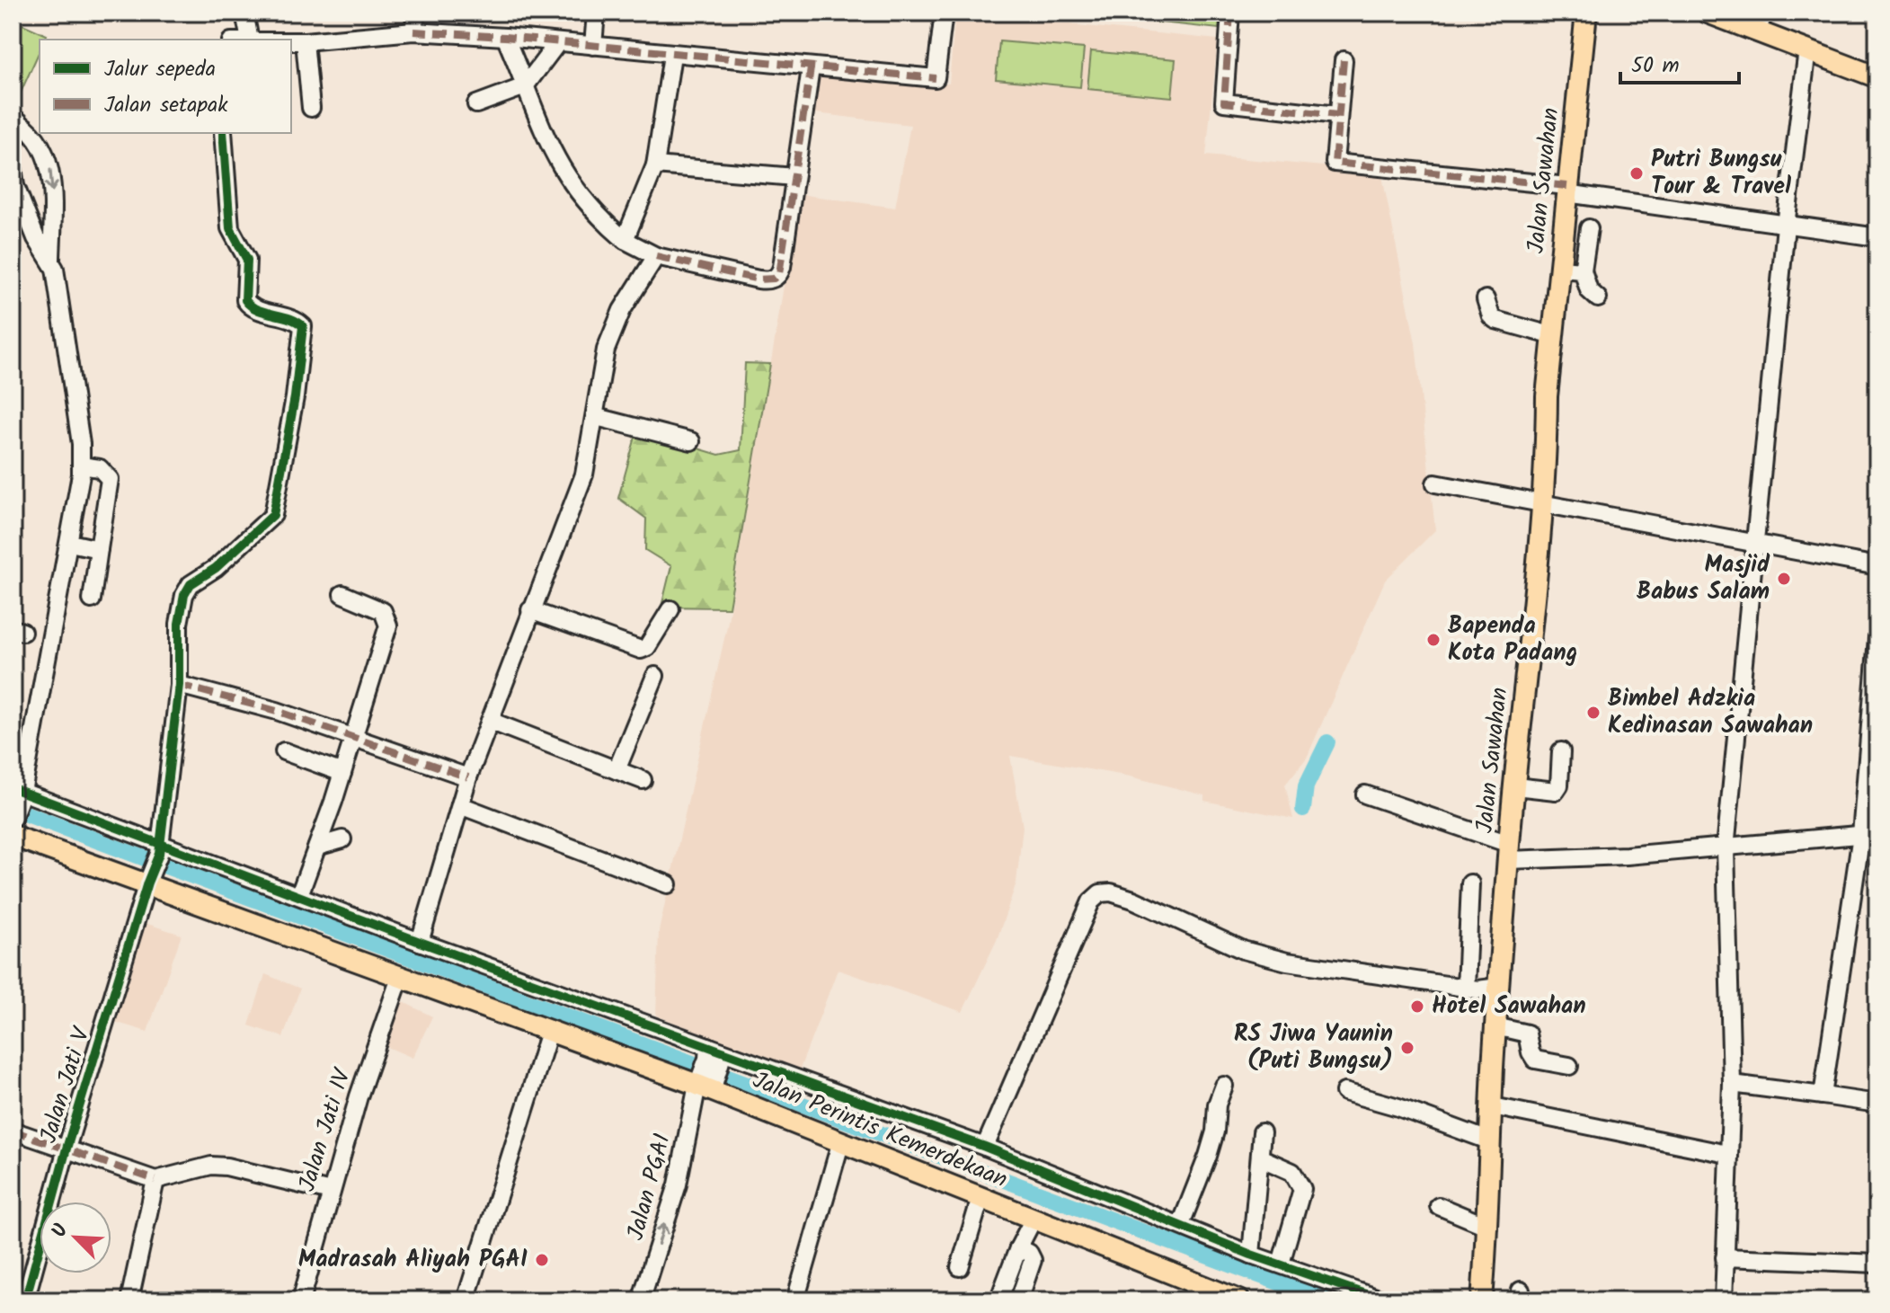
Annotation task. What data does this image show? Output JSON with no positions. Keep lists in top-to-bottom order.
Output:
{
  "streets": {
    "main road": ["Jalan Sawahan", "Jalan Perintis Kemerdekaan"],
    "street": ["Jalan Jati V", "Jalan Jati IV", "Jalan PGAI"]
  },
  "crossings": [
    ["Jalan Jati V", "Jalan Perintis Kemerdekaan"],
    ["Jalan Jati IV", "Jalan Perintis Kemerdekaan"],
    ["Jalan Perintis Kemerdekaan", "Jalan PGAI"]
  ],
  "places": [
    "Putri Bungsu Tour & Travel",
    "Masjid Babus Salam",
    "Bapenda Kota Padang",
    "Bimbel Adzkia Kedinasan Sawahan",
    "Hotel Sawahan",
    "RS Jiwa Yaunin (Puti Bungsu)",
    "Madrasah Aliyah PGAI"
  ],
  "legend": ["Jalur sepeda", "Jalan setapak"],
  "scale_bar": "50 m",
  "north": "top left"
}
